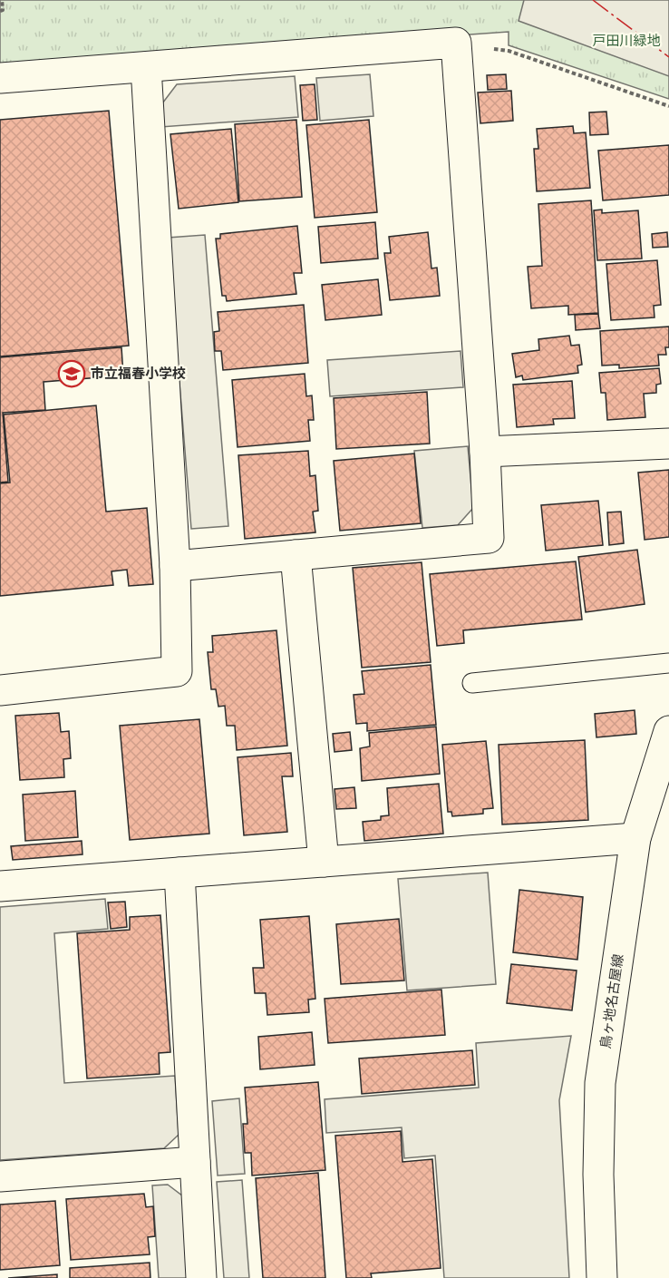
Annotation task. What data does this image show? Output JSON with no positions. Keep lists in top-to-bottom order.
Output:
{
  "streets": {
    "street": ["鳥ヶ地名古屋線"]
  },
  "parks": ["戸田川緑地"],
  "places": {
    "school or university": ["市立福春小学校"]
  }
}
